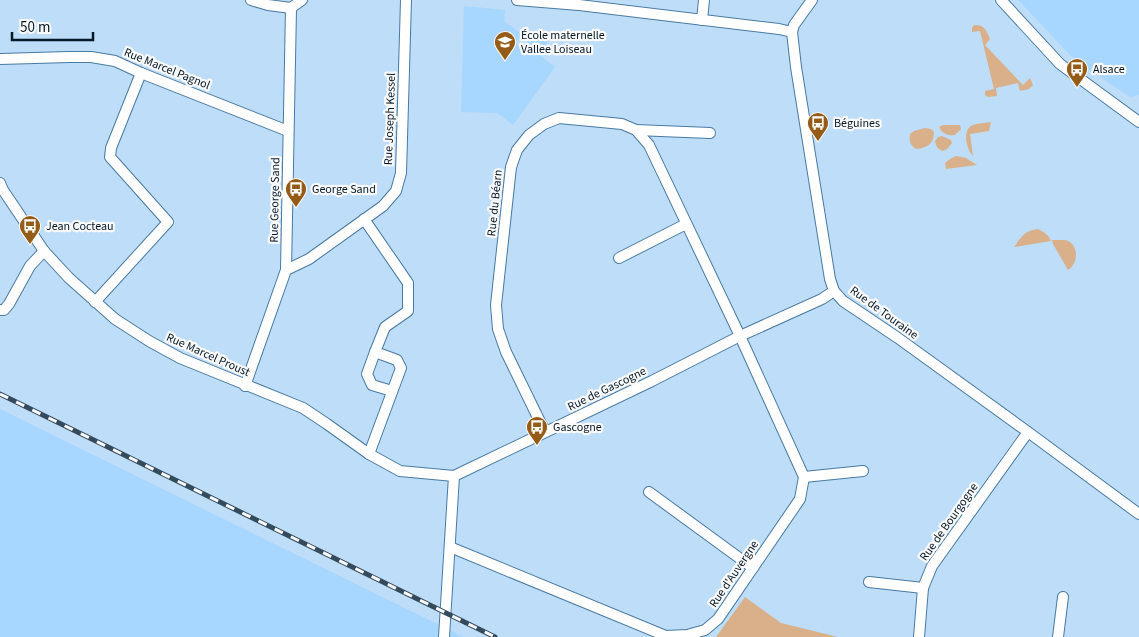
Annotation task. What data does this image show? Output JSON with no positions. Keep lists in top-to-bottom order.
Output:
{
  "streets": {
    "street": [
      "Rue Marcel Pagnol",
      "Rue Joseph Kessel",
      "Rue George Sand",
      "Rue du Béarn",
      "Rue de Touraine",
      "Rue Marcel Proust",
      "Rue de Gascogne",
      "Rue de Bourgogne",
      "Rue d'Auvergne"
    ]
  },
  "crossings": [
    ["Rue Marcel Pagnol", "Rue George Sand"],
    ["Rue Joseph Kessel", "Rue George Sand"],
    ["Rue George Sand", "Rue Marcel Proust"],
    ["Rue du Béarn", "Rue de Gascogne"],
    ["Rue de Touraine", "Rue de Gascogne"],
    ["Rue de Touraine", "Rue de Bourgogne"],
    ["Rue Marcel Proust", "Rue de Gascogne"]
  ],
  "places": {
    "school or university": ["École maternelle Vallee Loiseau"],
    "bus stop": [
      "Alsace",
      "Béguines",
      "George Sand",
      "Jean Cocteau",
      "Gascogne"
    ]
  },
  "scale_bar": "50 m"
}
